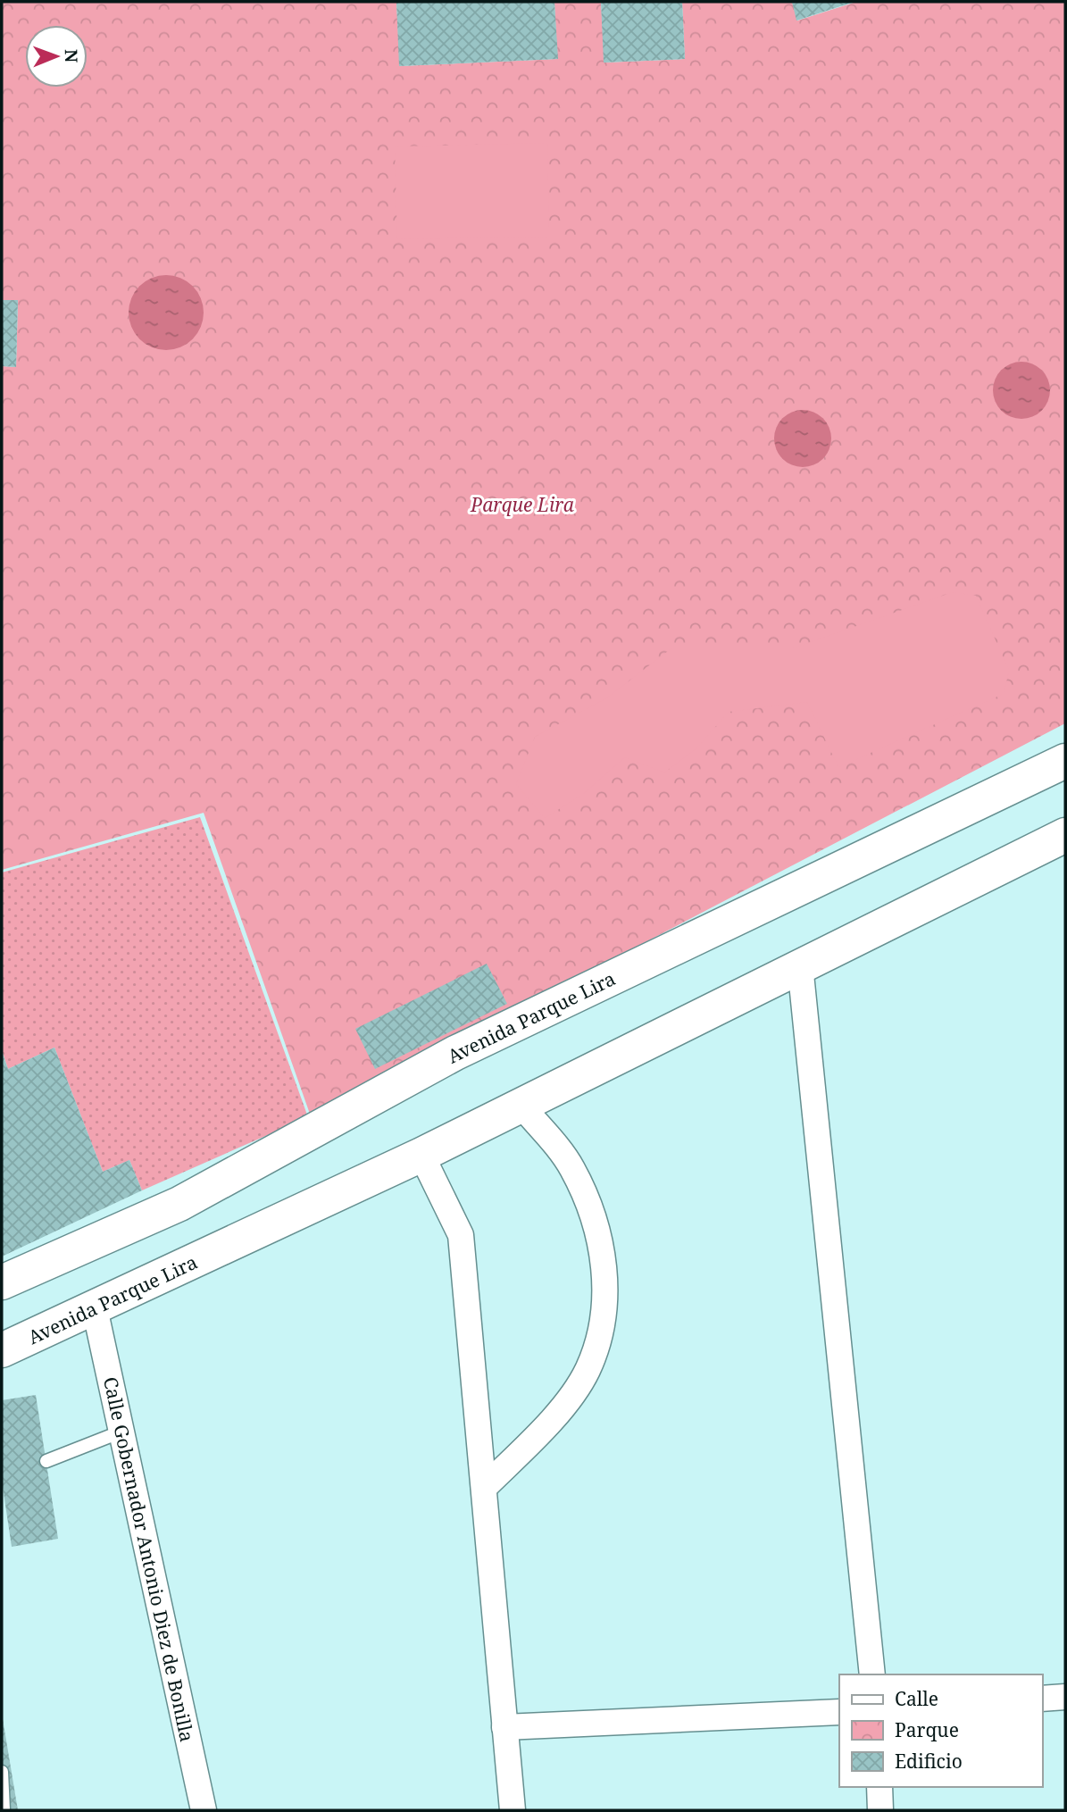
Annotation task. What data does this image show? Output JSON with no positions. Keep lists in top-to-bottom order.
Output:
{
  "streets": {
    "main road": ["Avenida Parque Lira"],
    "street": ["Calle Gobernador Antonio Diez de Bonilla"]
  },
  "crossings": [
    ["Avenida Parque Lira", "Calle Gobernador Antonio Diez de Bonilla"]
  ],
  "parks": ["Parque Lira"],
  "legend": ["Calle", "Parque", "Edificio"],
  "north": "right"
}
